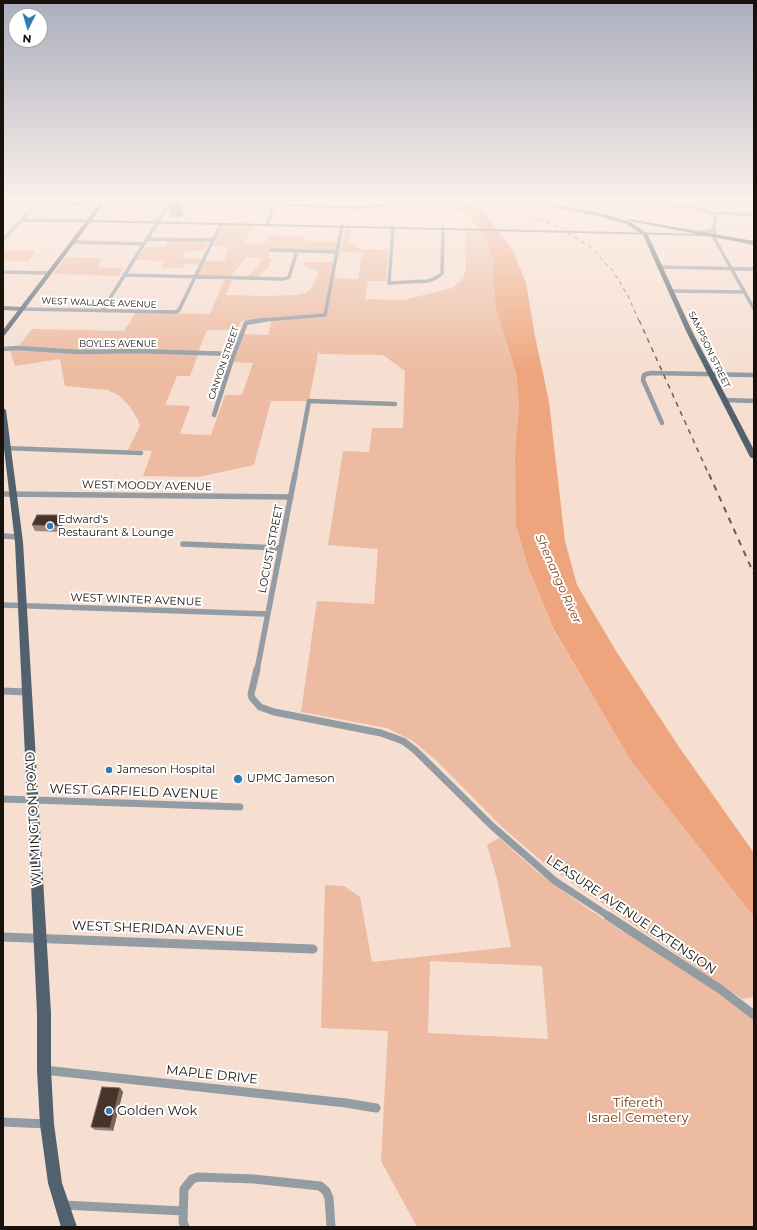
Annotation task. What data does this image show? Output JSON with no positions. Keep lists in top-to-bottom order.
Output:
{
  "streets": {
    "main road": ["SAMPSON STREET", "WILMINGTON ROAD"],
    "street": [
      "WEST WALLACE AVENUE",
      "BOYLES AVENUE",
      "CANYON STREET",
      "WEST MOODY AVENUE",
      "LOCUST STREET",
      "WEST WINTER AVENUE",
      "WEST GARFIELD AVENUE",
      "LEASURE AVENUE EXTENSION",
      "WEST SHERIDAN AVENUE",
      "MAPLE DRIVE"
    ]
  },
  "crossings": [
    ["BOYLES AVENUE", "CANYON STREET"],
    ["WEST MOODY AVENUE", "LOCUST STREET"],
    ["WEST MOODY AVENUE", "WILMINGTON ROAD"],
    ["LOCUST STREET", "WEST WINTER AVENUE"],
    ["LOCUST STREET", "LEASURE AVENUE EXTENSION"],
    ["WEST WINTER AVENUE", "WILMINGTON ROAD"],
    ["WEST GARFIELD AVENUE", "WILMINGTON ROAD"],
    ["WILMINGTON ROAD", "WEST SHERIDAN AVENUE"],
    ["WILMINGTON ROAD", "MAPLE DRIVE"]
  ],
  "water": ["Shenango River"],
  "parks": ["Tifereth Israel Cemetery"],
  "places": [
    "Edward's Restaurant & Lounge",
    "Jameson Hospital",
    "UPMC Jameson",
    "Golden Wok"
  ],
  "north": "bottom"
}
